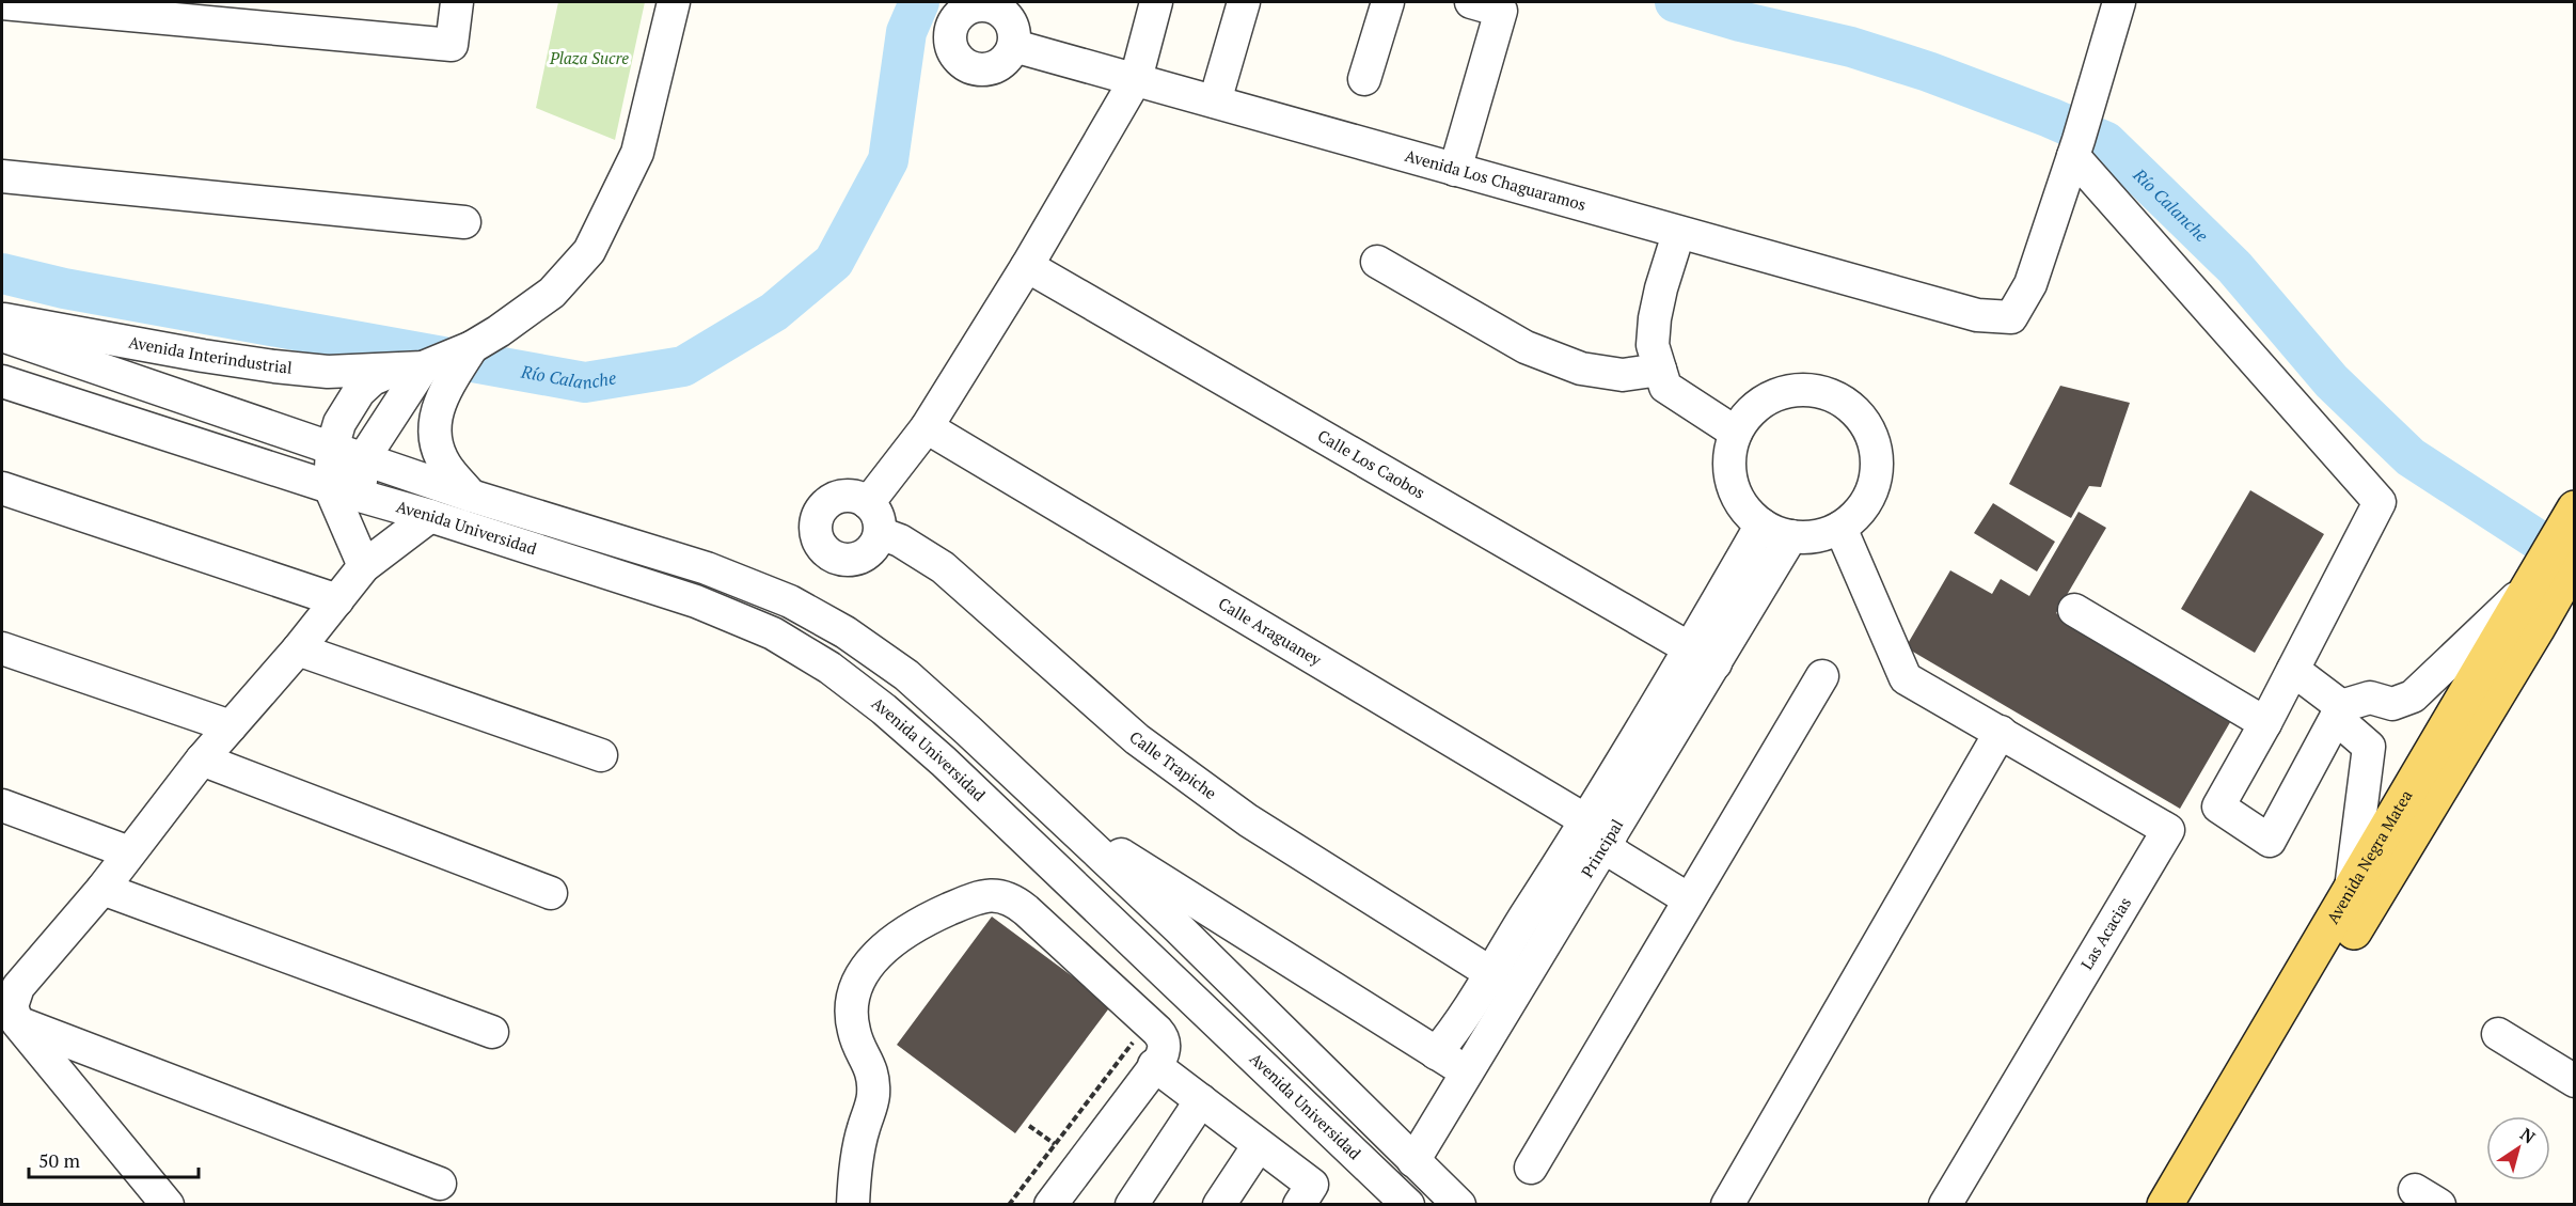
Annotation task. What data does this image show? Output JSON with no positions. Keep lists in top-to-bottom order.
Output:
{
  "streets": {
    "main road": ["Avenida Negra Matea"],
    "street": [
      "Avenida Los Chaguaramos",
      "Avenida Interindustrial",
      "Calle Los Caobos",
      "Avenida Universidad",
      "Calle Araguaney",
      "Calle Trapiche",
      "Principal",
      "Las Acacias"
    ]
  },
  "crossings": [
    ["Avenida Interindustrial", "Avenida Universidad"],
    ["Calle Los Caobos", "Principal"],
    ["Avenida Universidad", "Principal"],
    ["Calle Araguaney", "Principal"],
    ["Calle Trapiche", "Principal"],
    ["Principal", "Las Acacias"]
  ],
  "water": ["Río Calanche"],
  "parks": ["Plaza Sucre"],
  "scale_bar": "50 m",
  "north": "top right"
}
